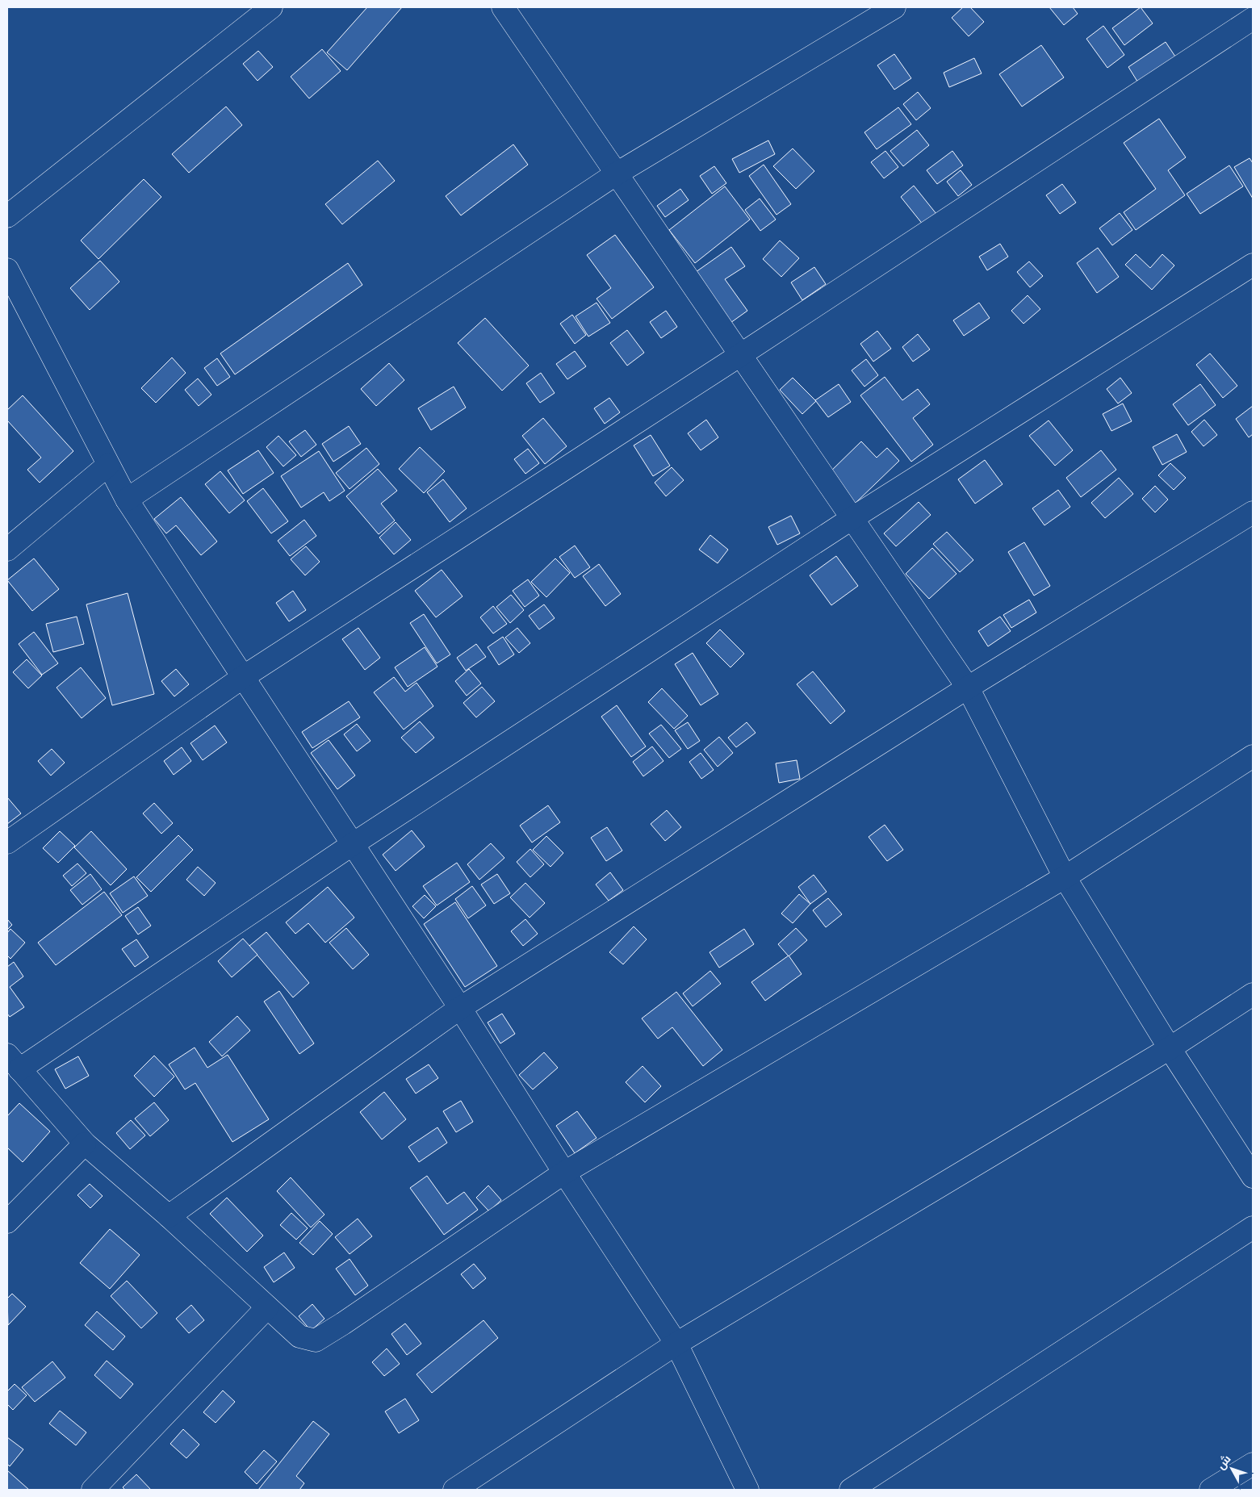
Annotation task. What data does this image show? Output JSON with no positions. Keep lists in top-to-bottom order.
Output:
{
  "north": "top left"
}
